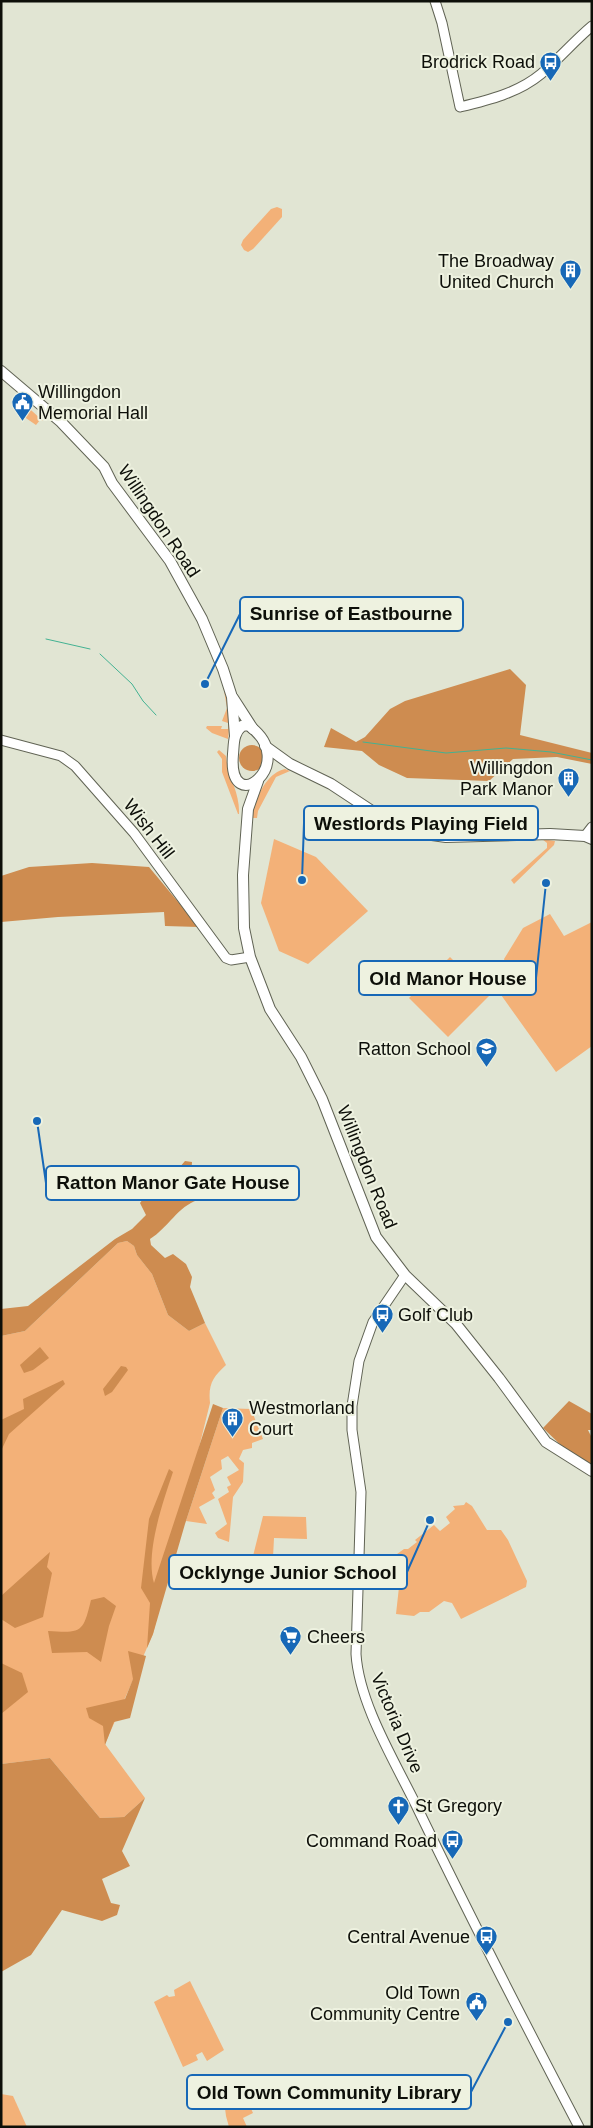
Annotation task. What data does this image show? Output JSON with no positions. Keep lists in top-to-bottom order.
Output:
{
  "streets": {
    "main road": ["Willingdon Road"],
    "street": ["Wish Hill", "Victoria Drive"]
  },
  "crossings": [
    ["Willingdon Road", "Wish Hill"],
    ["Willingdon Road", "Victoria Drive"]
  ],
  "places": {
    "bus stop": [
      "Brodrick Road",
      "Golf Club",
      "Command Road",
      "Central Avenue"
    ],
    "building": ["The Broadway United Church", "Willingdon Park Manor", "Westmorland Court"],
    "public building": ["Willingdon Memorial Hall", "Old Town Community Centre"],
    "other": [
      "Sunrise of Eastbourne",
      "Westlords Playing Field",
      "Old Manor House",
      "Ratton Manor Gate House",
      "Ocklynge Junior School",
      "Old Town Community Library"
    ],
    "school or university": ["Ratton School"],
    "supermarket": ["Cheers"],
    "church": ["St Gregory"]
  }
}
